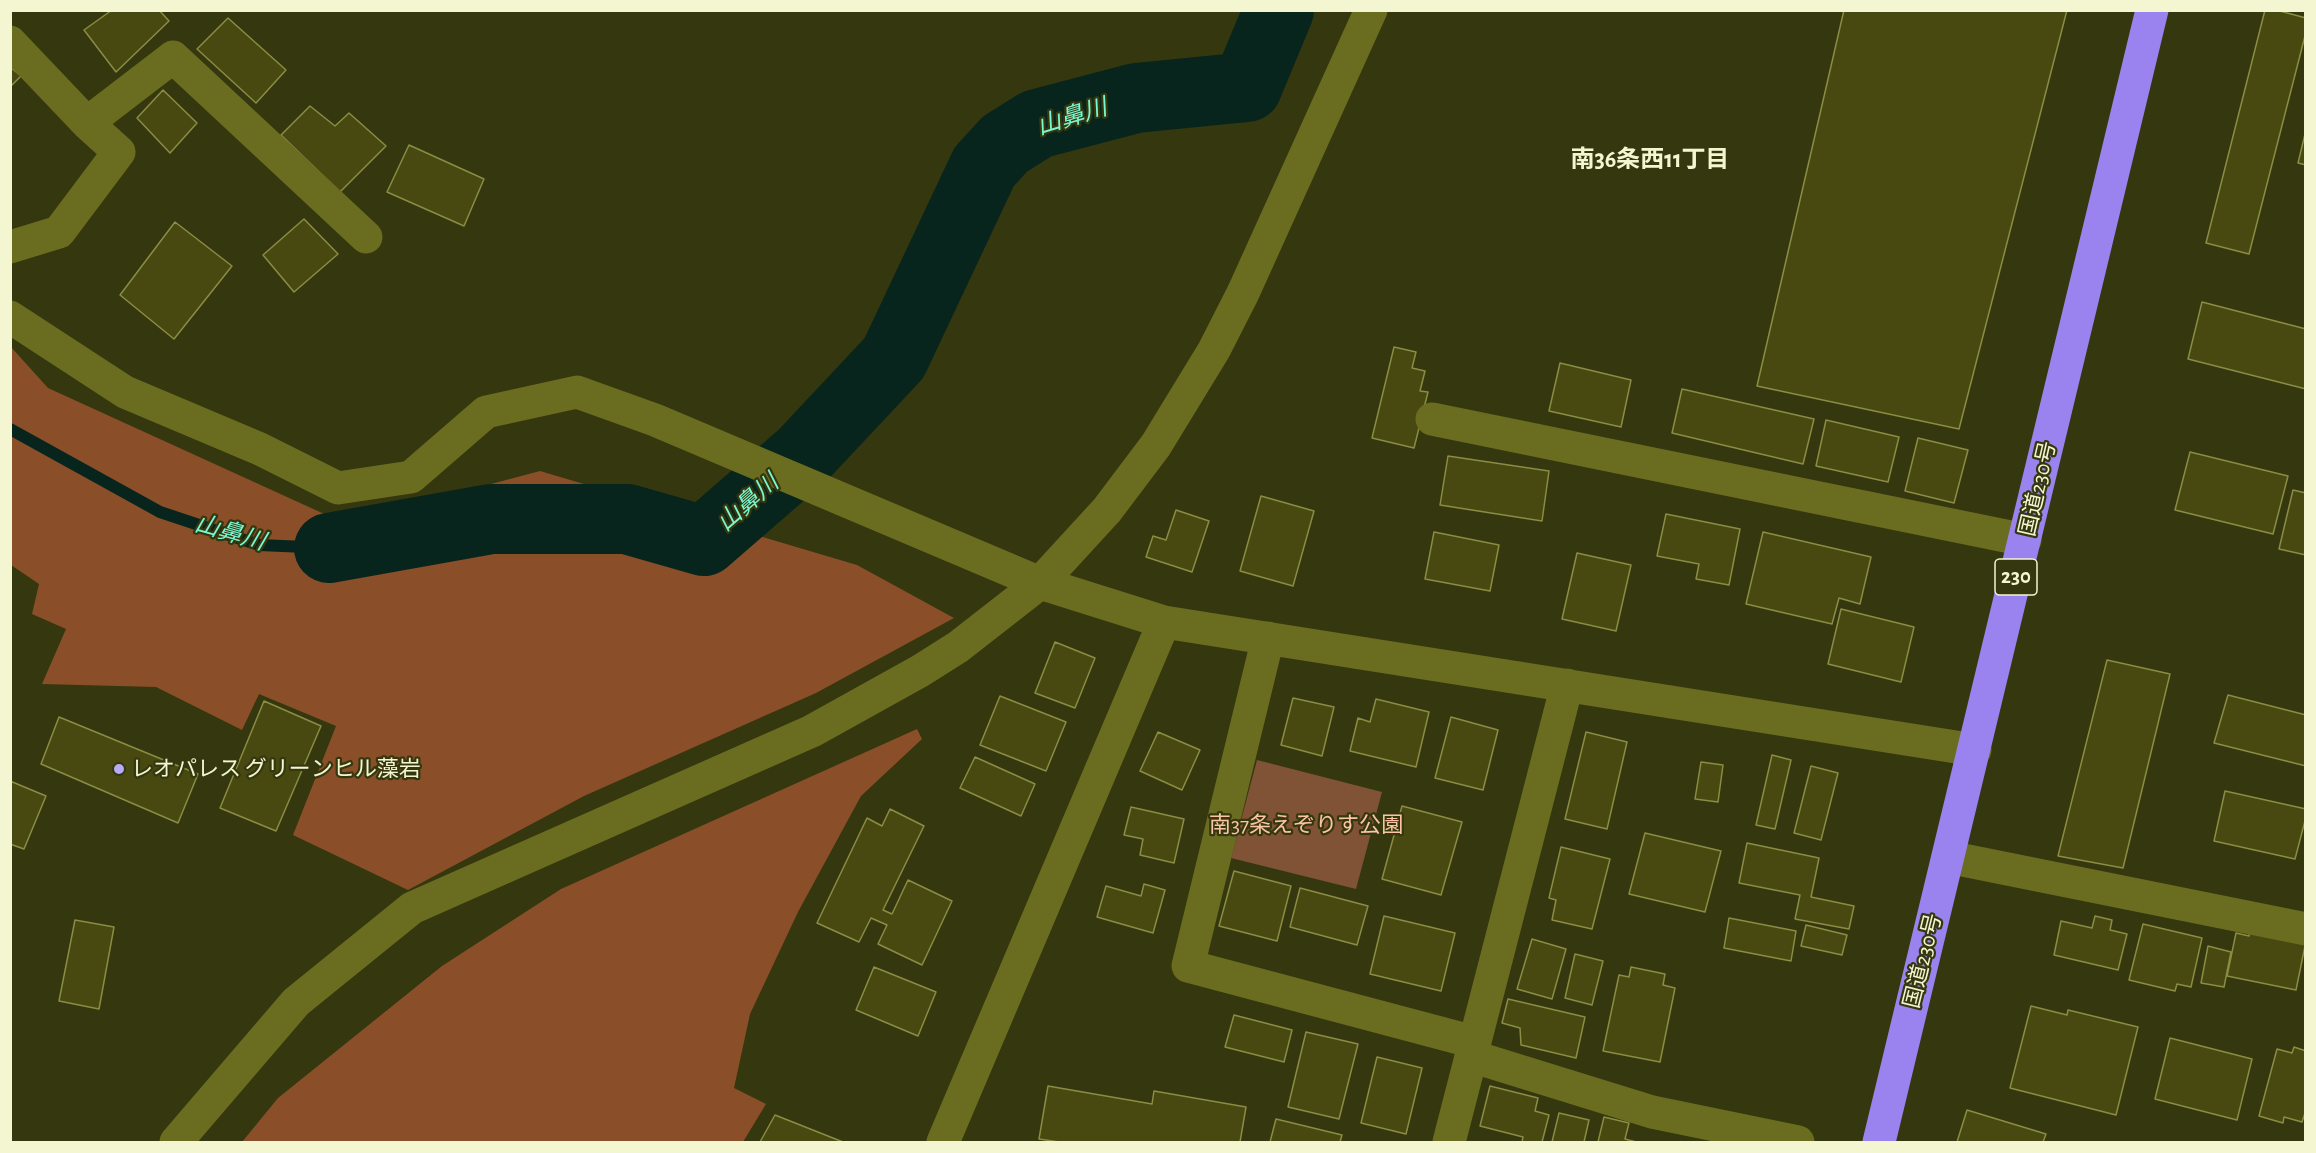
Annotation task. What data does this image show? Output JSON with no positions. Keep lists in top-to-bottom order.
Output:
{
  "streets": {
    "highway": ["国道230号", "230"]
  },
  "districts": ["南36条西11丁目"],
  "water": ["山鼻川"],
  "parks": ["南37条えぞりす公園"],
  "places": ["レオパレス グリーンヒル藻岩"]
}
